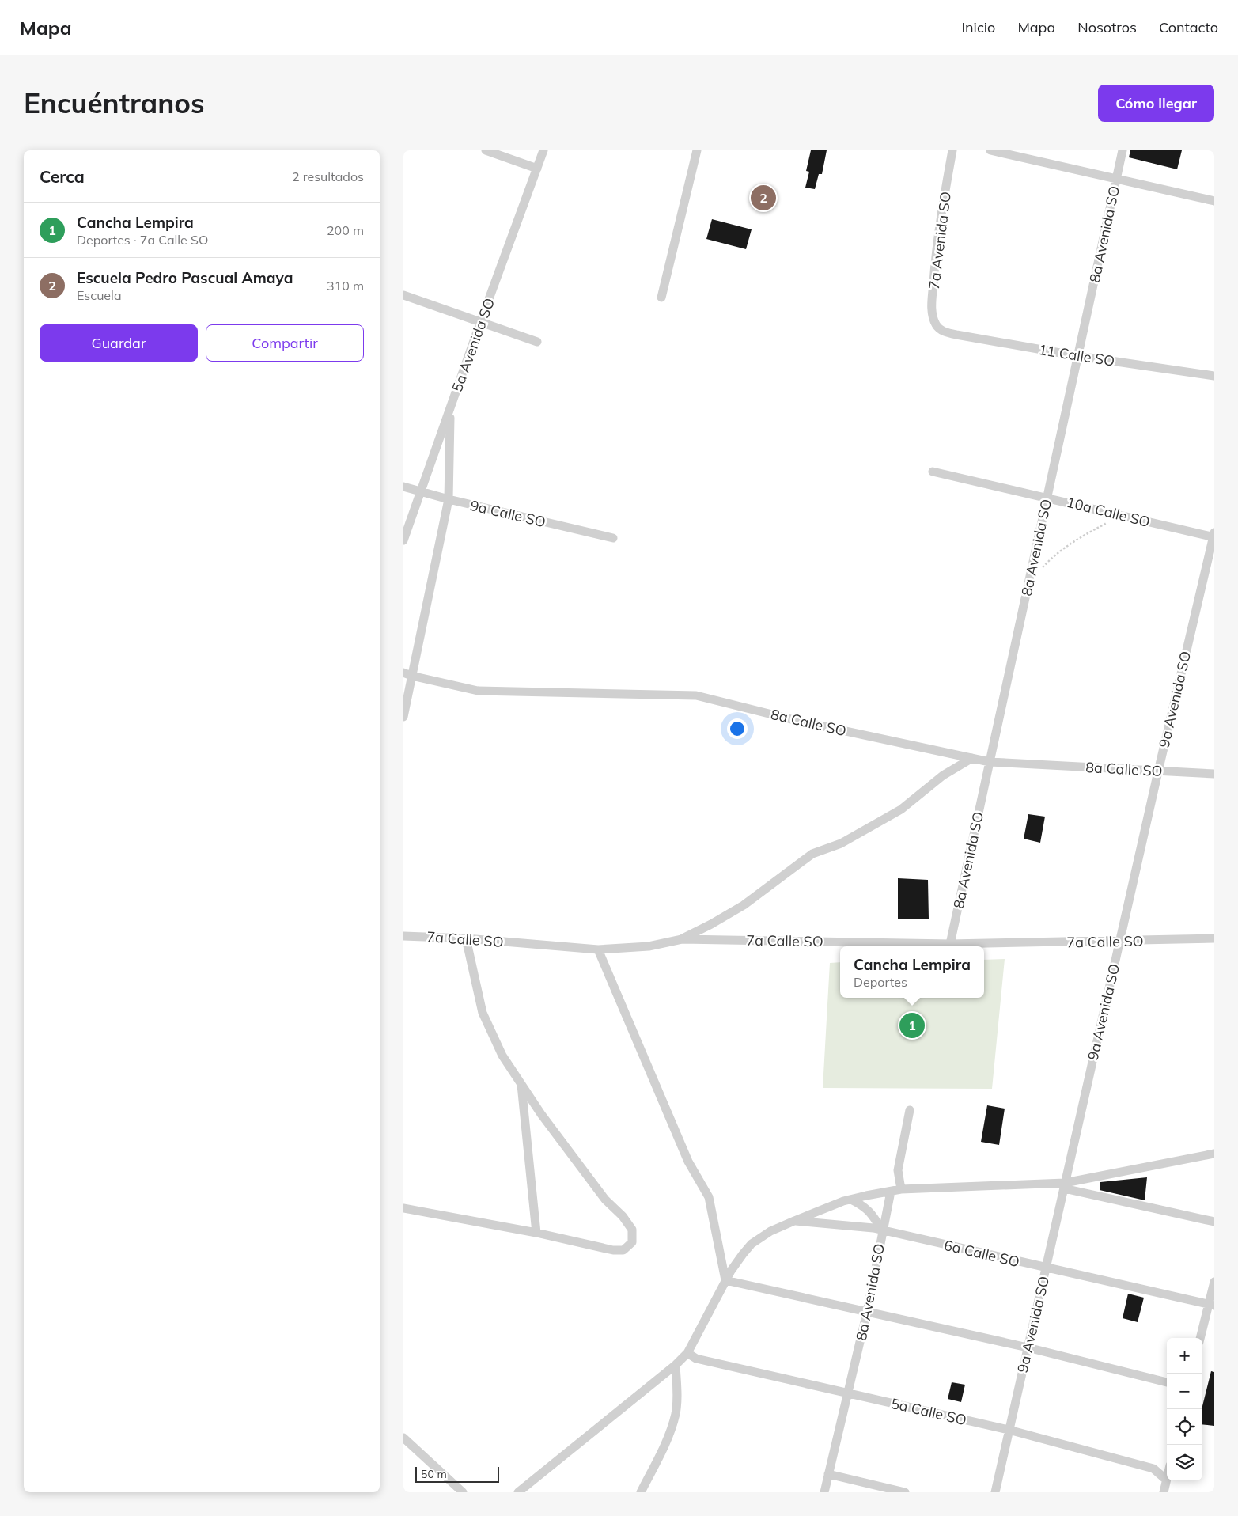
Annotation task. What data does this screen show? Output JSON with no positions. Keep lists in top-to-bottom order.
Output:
{
  "streets": {
    "street": [
      "8a Avenida SO",
      "7a Avenida SO",
      "5a Avenida SO",
      "11 Calle SO",
      "10a Calle SO",
      "9a Calle SO",
      "9a Avenida SO",
      "8a Calle SO",
      "7a Calle SO",
      "6a Calle SO",
      "5a Calle SO"
    ]
  },
  "crossings": [
    ["8a Avenida SO", "11 Calle SO"],
    ["8a Avenida SO", "10a Calle SO"],
    ["8a Avenida SO", "8a Calle SO"],
    ["8a Avenida SO", "7a Calle SO"],
    ["8a Avenida SO", "6a Calle SO"],
    ["8a Avenida SO", "5a Calle SO"],
    ["7a Avenida SO", "11 Calle SO"],
    ["5a Avenida SO", "9a Calle SO"],
    ["10a Calle SO", "9a Avenida SO"],
    ["9a Avenida SO", "8a Calle SO"],
    ["9a Avenida SO", "7a Calle SO"],
    ["9a Avenida SO", "6a Calle SO"],
    ["9a Avenida SO", "5a Calle SO"]
  ],
  "scale_bar": "50 m",
  "page": {
    "header": "Mapa",
    "nav": [
      "Inicio",
      "Mapa",
      "Nosotros",
      "Contacto"
    ],
    "buttons": [
      "Cómo llegar",
      ["Guardar", "Compartir"]
    ],
    "title": "Encuéntranos",
    "heading": ["Cerca", "2 resultados"],
    "pins": ["2", "1"],
    "list": [
      {
        "mark": "1",
        "name": "Cancha Lempira",
        "note": "Deportes · 7a Calle SO",
        "value": "200 m"
      },
      {
        "mark": "2",
        "name": "Escuela Pedro Pascual Amaya",
        "note": "Escuela",
        "value": "310 m"
      }
    ],
    "popup": ["Cancha Lempira", "Deportes"],
    "map_buttons": ["+", "−"],
    "scale": "50 m"
  }
}
